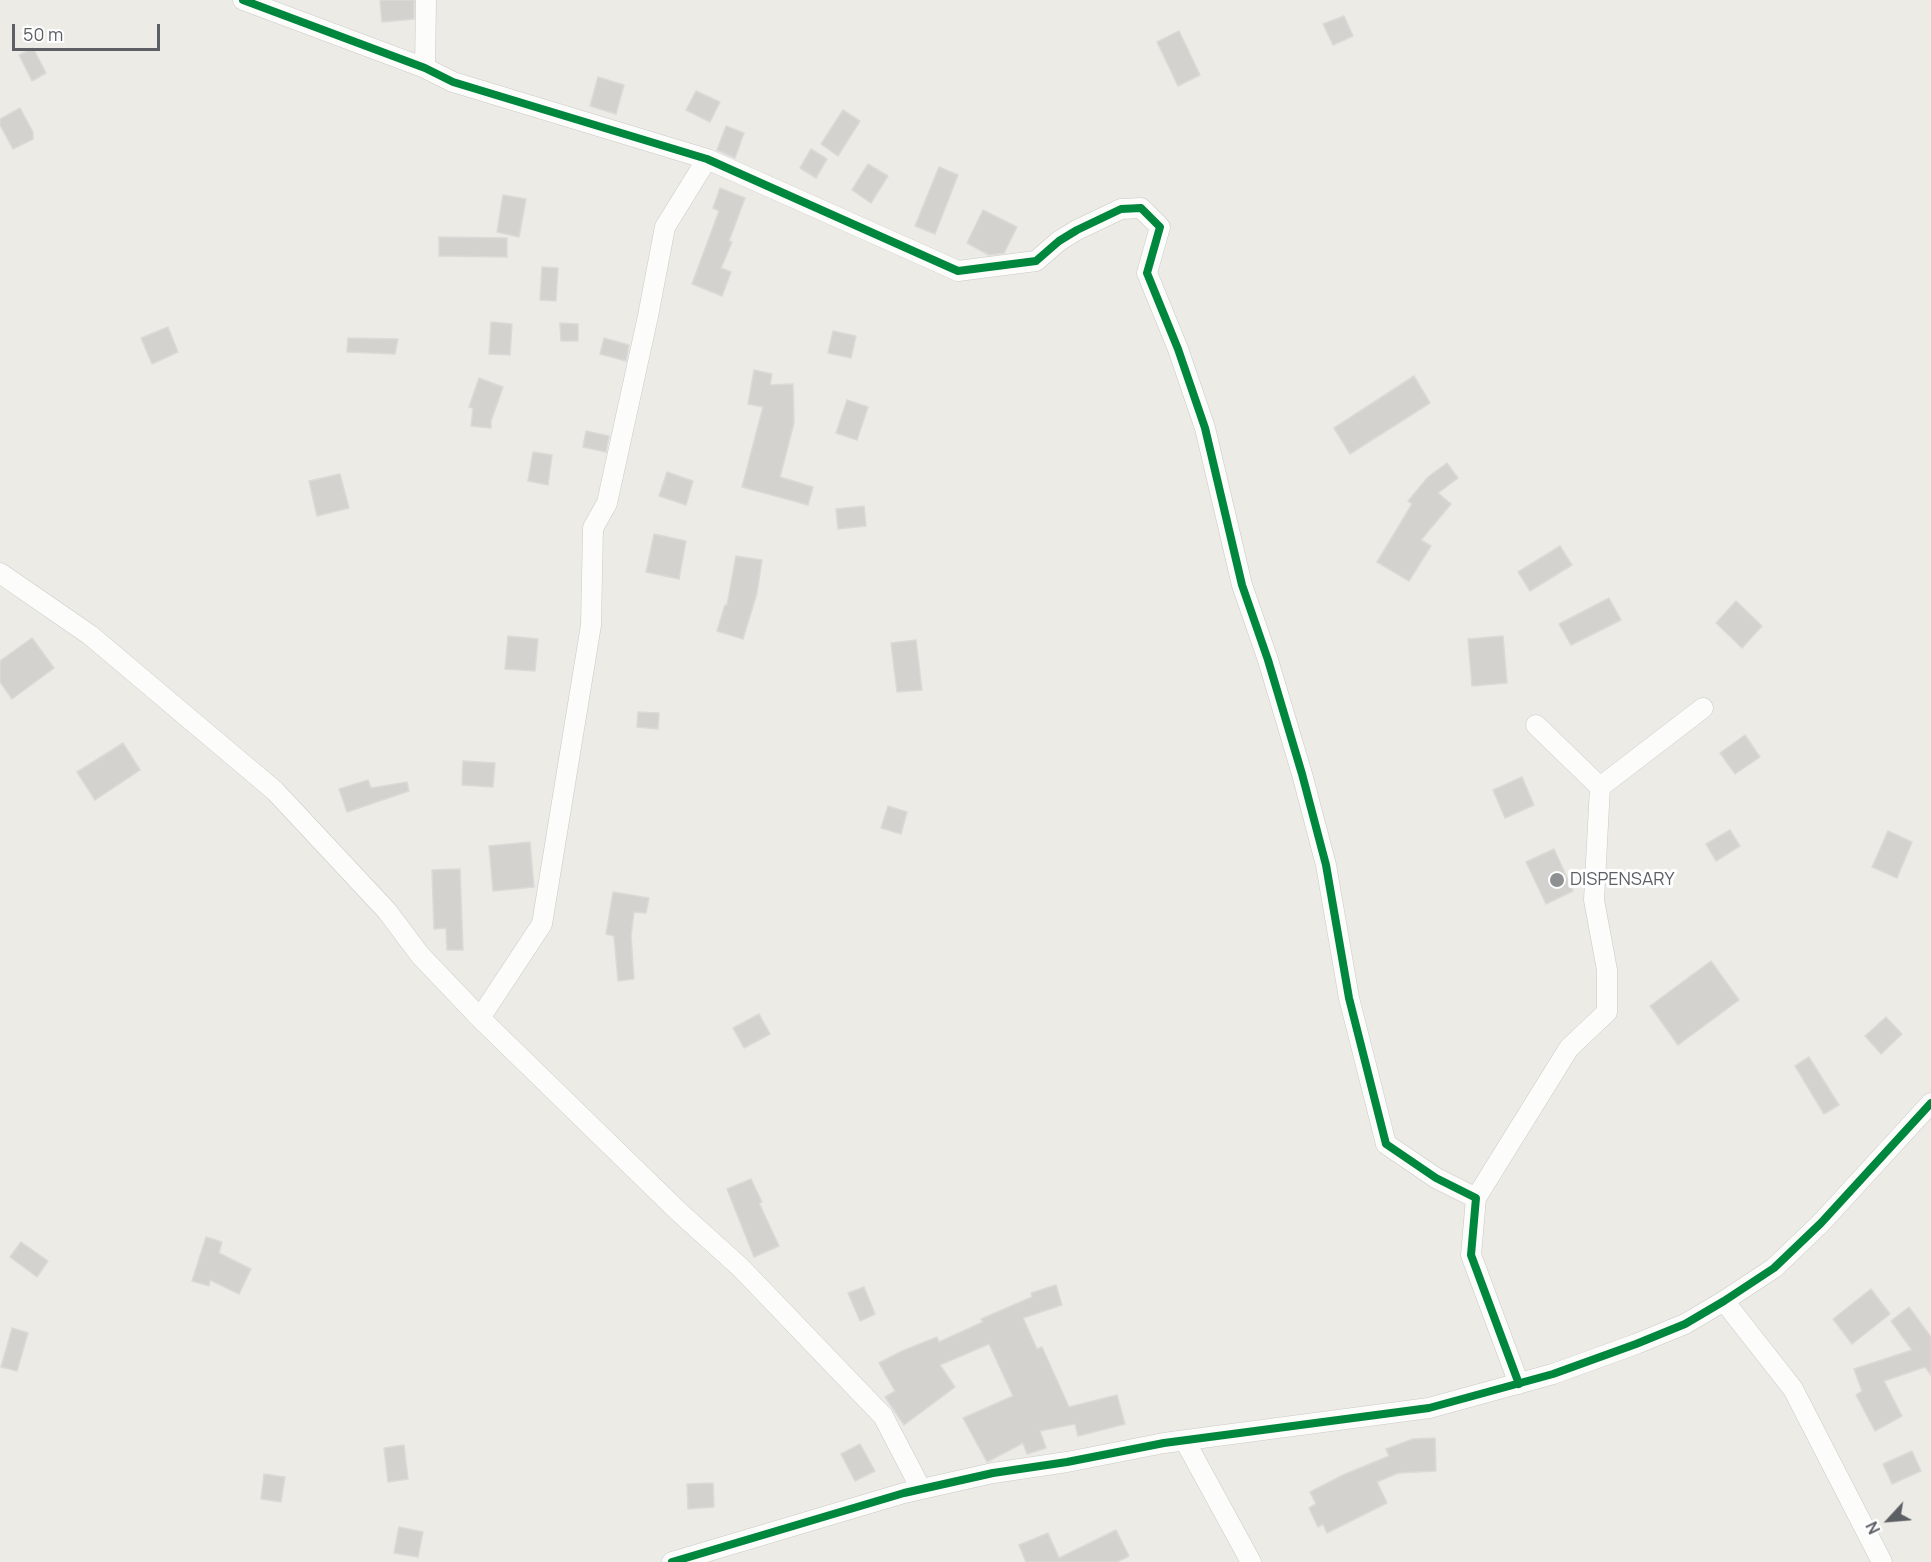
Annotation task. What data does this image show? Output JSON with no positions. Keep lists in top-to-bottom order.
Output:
{
  "places": ["DISPENSARY"],
  "scale_bar": "50 m",
  "north": "bottom left"
}
